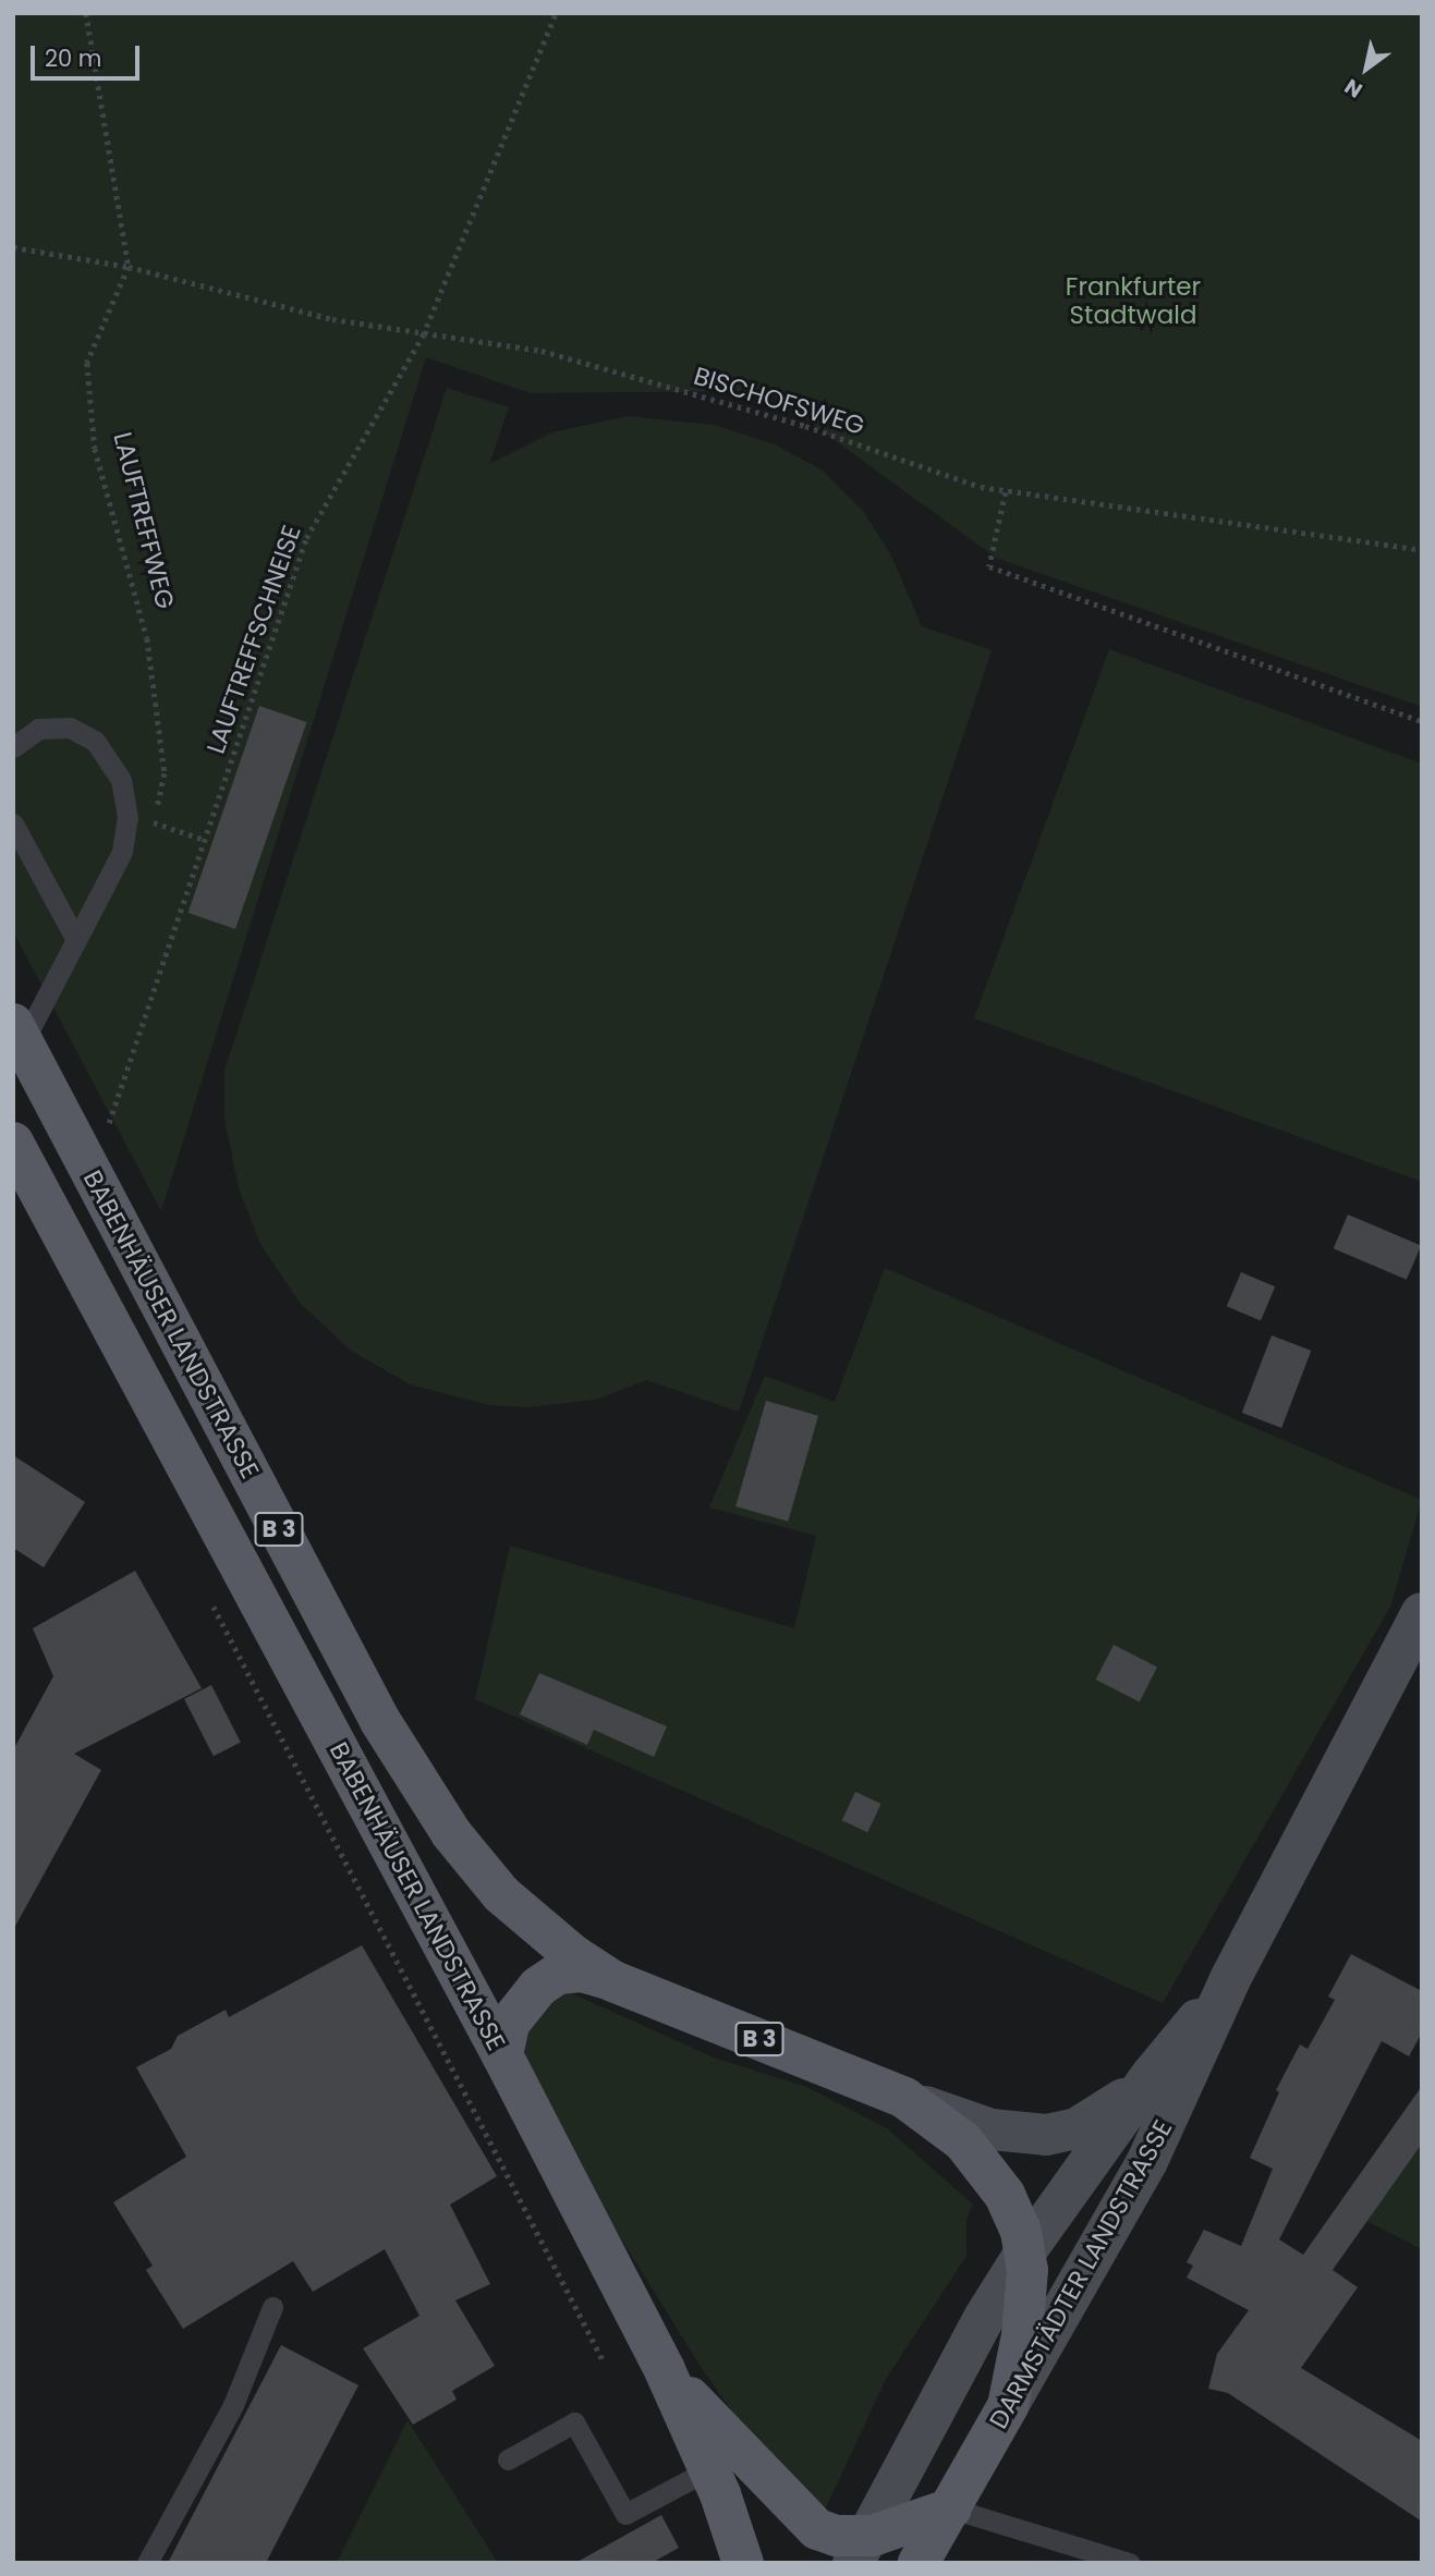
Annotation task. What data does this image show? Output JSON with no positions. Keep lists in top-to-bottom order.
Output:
{
  "streets": {
    "main road": ["BABENHÄUSER LANDSTRASSE", "B 3", "DARMSTÄDTER LANDSTRASSE"],
    "path": ["BISCHOFSWEG", "LAUFTREFFWEG", "LAUFTREFFSCHNEISE"]
  },
  "crossings": [
    ["BISCHOFSWEG", "LAUFTREFFWEG"],
    ["BISCHOFSWEG", "LAUFTREFFSCHNEISE"],
    ["LAUFTREFFSCHNEISE", "BABENHÄUSER LANDSTRASSE"],
    ["BABENHÄUSER LANDSTRASSE", "B 3"],
    ["BABENHÄUSER LANDSTRASSE", "DARMSTÄDTER LANDSTRASSE"],
    ["B 3", "DARMSTÄDTER LANDSTRASSE"]
  ],
  "parks": ["Frankfurter Stadtwald"],
  "scale_bar": "20 m",
  "north": "bottom left"
}
